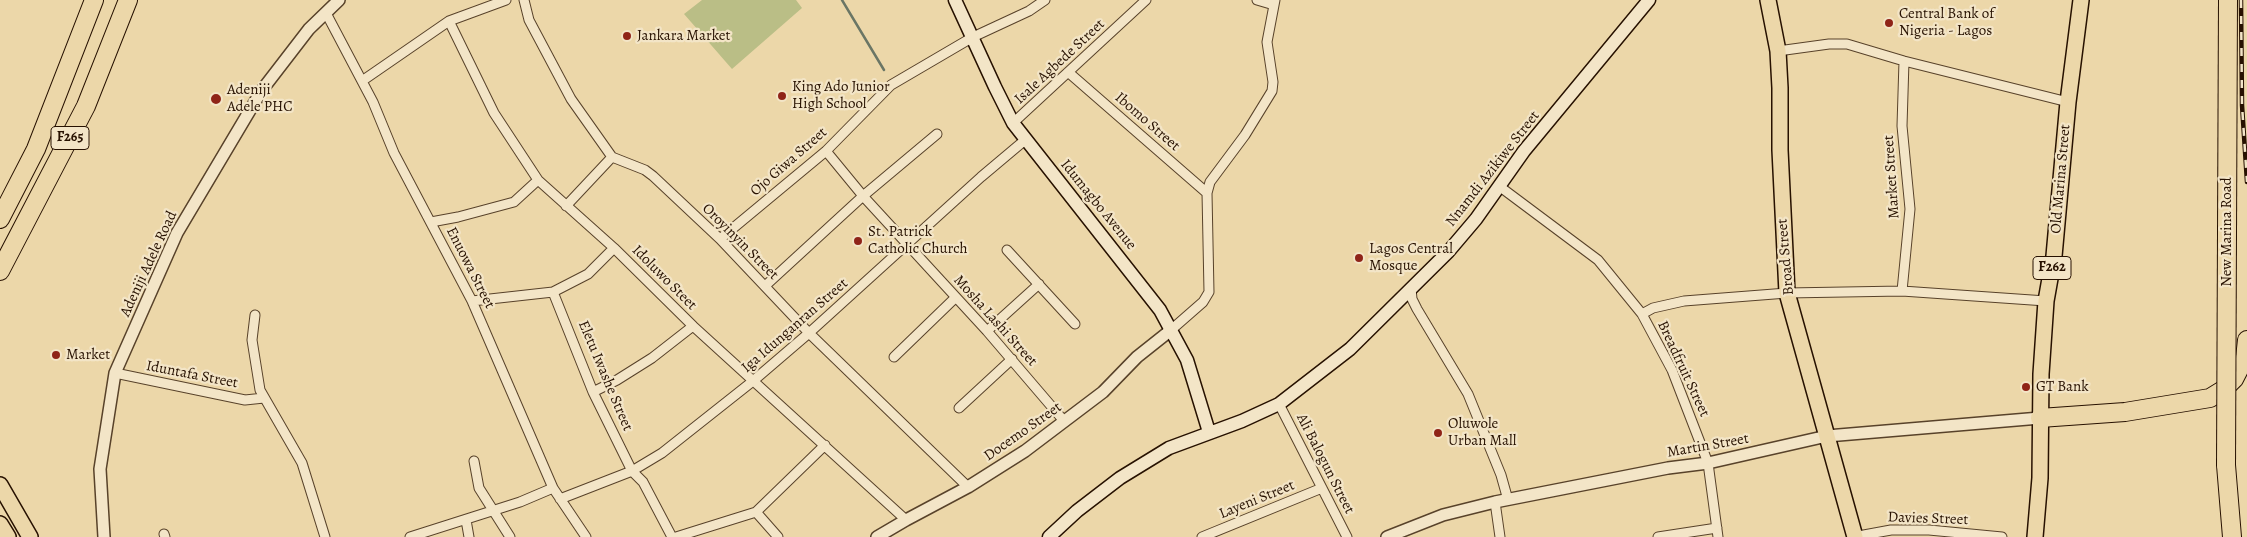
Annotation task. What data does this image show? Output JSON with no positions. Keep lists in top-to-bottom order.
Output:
{
  "streets": {
    "highway": ["F265", "New Marina Road"],
    "main road": [
      "Nnamdi Azikiwe Street",
      "Old Marina Street",
      "Idumagbo Avenue",
      "Broad Street",
      "F262"
    ],
    "street": [
      "Isale Agbede Street",
      "Ibomo Street",
      "Ojo Giwa Street",
      "Market Street",
      "Oroyinyin Street",
      "Adeniji Adele Road",
      "Enuowa Street",
      "Idoluwo Steet",
      "Mosha Lashi Street",
      "Iga Idunganran Street",
      "Breadfruit Street",
      "Iduntafa Street",
      "Eletu Iwashe Street",
      "Docemo Street",
      "Martin Street",
      "Ali Balogun Street",
      "Layeni Street",
      "Davies Street"
    ]
  },
  "crossings": [
    ["Isale Agbede Street", "Ibomo Street"],
    ["Isale Agbede Street", "Idumagbo Avenue"],
    ["Ojo Giwa Street", "Idumagbo Avenue"],
    ["Ojo Giwa Street", "Oroyinyin Street"],
    ["Ojo Giwa Street", "Mosha Lashi Street"],
    ["Nnamdi Azikiwe Street", "Idumagbo Avenue"],
    ["Nnamdi Azikiwe Street", "Breadfruit Street"],
    ["Nnamdi Azikiwe Street", "Ali Balogun Street"],
    ["Old Marina Street", "Martin Street"],
    ["Idumagbo Avenue", "Iga Idunganran Street"],
    ["Idumagbo Avenue", "Docemo Street"],
    ["Oroyinyin Street", "Iga Idunganran Street"],
    ["Oroyinyin Street", "Docemo Street"],
    ["Broad Street", "Martin Street"],
    ["Broad Street", "Davies Street"],
    ["Adeniji Adele Road", "Enuowa Street"],
    ["Adeniji Adele Road", "Iduntafa Street"],
    ["Enuowa Street", "Iga Idunganran Street"],
    ["Idoluwo Steet", "Iga Idunganran Street"],
    ["Idoluwo Steet", "Docemo Street"],
    ["Mosha Lashi Street", "Iga Idunganran Street"],
    ["Mosha Lashi Street", "Docemo Street"],
    ["Iga Idunganran Street", "Eletu Iwashe Street"],
    ["Breadfruit Street", "Martin Street"],
    ["Ali Balogun Street", "Layeni Street"]
  ],
  "places": [
    "Central Bank of Nigeria - Lagos",
    "Jankara Market",
    "King Ado Junior High School",
    "Adeniji Adele PHC",
    "St. Patrick Catholic Church",
    "Lagos Central Mosque",
    "Market",
    "GT Bank",
    "Oluwole Urban Mall"
  ]
}
